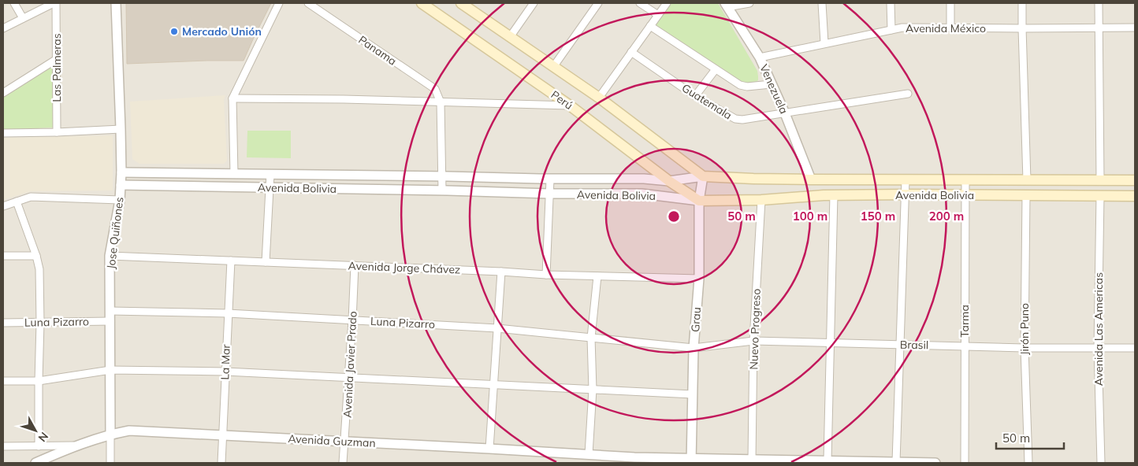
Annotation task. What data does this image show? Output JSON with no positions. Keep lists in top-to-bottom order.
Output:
{
  "streets": {
    "main road": ["Perú", "Avenida Bolivia"],
    "street": [
      "Avenida México",
      "Panama",
      "Las Palmeras",
      "Venezuela",
      "Guatemala",
      "Jose Quiñones",
      "Avenida Jorge Chávez",
      "Grau",
      "Tarma",
      "Luna Pizarro",
      "Nuevo Progreso",
      "Jirón Puno",
      "Avenida Las Americas",
      "Brasil",
      "La Mar",
      "Avenida Javier Prado",
      "Avenida Guzman"
    ]
  },
  "crossings": [
    ["Avenida México", "Venezuela"],
    ["Venezuela", "Guatemala"],
    ["Venezuela", "Avenida Bolivia"],
    ["Perú", "Avenida Bolivia"],
    ["Perú", "Grau"],
    ["Avenida Bolivia", "Jose Quiñones"],
    ["Avenida Bolivia", "Grau"],
    ["Avenida Bolivia", "Tarma"],
    ["Avenida Bolivia", "Nuevo Progreso"],
    ["Avenida Bolivia", "Jirón Puno"],
    ["Avenida Bolivia", "Avenida Las Americas"],
    ["Jose Quiñones", "Avenida Jorge Chávez"],
    ["Jose Quiñones", "Luna Pizarro"],
    ["Jose Quiñones", "Avenida Guzman"],
    ["Avenida Jorge Chávez", "Grau"],
    ["Avenida Jorge Chávez", "La Mar"],
    ["Avenida Jorge Chávez", "Avenida Javier Prado"],
    ["Grau", "Luna Pizarro"],
    ["Grau", "Brasil"],
    ["Grau", "Avenida Guzman"],
    ["Tarma", "Brasil"],
    ["Luna Pizarro", "Brasil"],
    ["Luna Pizarro", "La Mar"],
    ["Luna Pizarro", "Avenida Javier Prado"],
    ["Nuevo Progreso", "Brasil"],
    ["Nuevo Progreso", "Avenida Guzman"],
    ["Jirón Puno", "Brasil"],
    ["Avenida Las Americas", "Brasil"],
    ["La Mar", "Avenida Guzman"],
    ["Avenida Javier Prado", "Avenida Guzman"]
  ],
  "places": ["Mercado Unión"],
  "scale_bar": "50 m",
  "north": "bottom right",
  "rings": [
    "50 m",
    "100 m",
    "150 m",
    "200 m"
  ]
}
